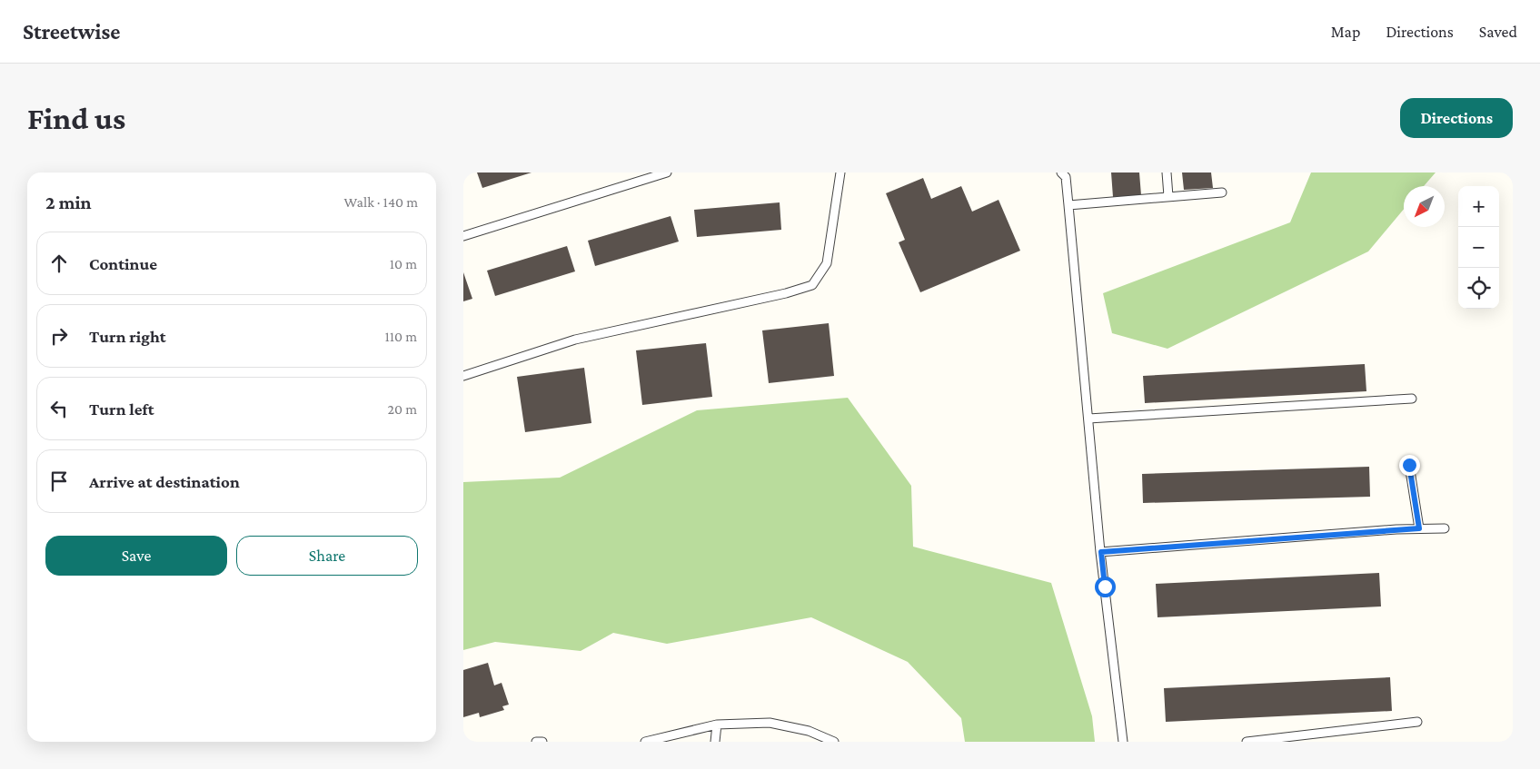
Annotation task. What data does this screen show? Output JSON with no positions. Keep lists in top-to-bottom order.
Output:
{
  "north": "bottom left",
  "page": {
    "header": "Streetwise",
    "nav": ["Map", "Directions", "Saved"],
    "buttons": [
      "Directions",
      ["Save", "Share"]
    ],
    "title": "Find us",
    "heading": ["2 min", "Walk · 140 m"],
    "map_buttons": ["+", "−"],
    "list": [
      ["Continue", "10 m"],
      ["Turn right", "110 m"],
      ["Turn left", "20 m"],
      "Arrive at destination"
    ]
  }
}
